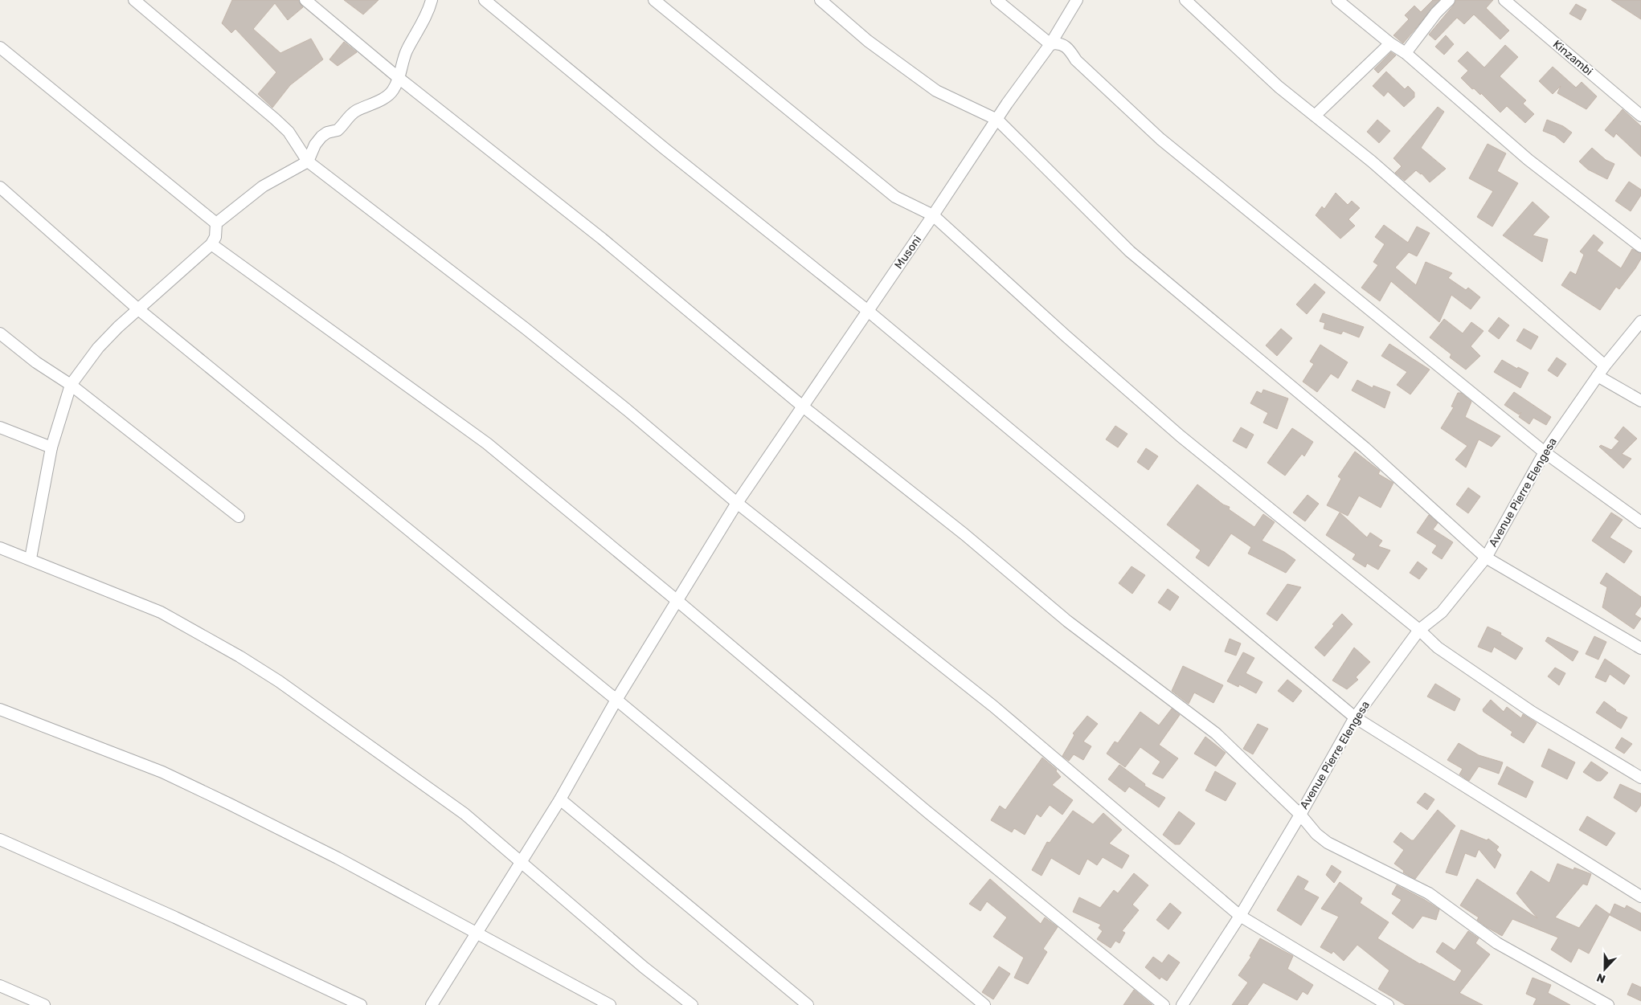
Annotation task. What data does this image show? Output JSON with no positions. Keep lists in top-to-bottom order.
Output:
{
  "streets": {
    "street": ["Kinzambi", "Musoni", "Avenue Pierre Elengesa"]
  },
  "north": "bottom"
}
